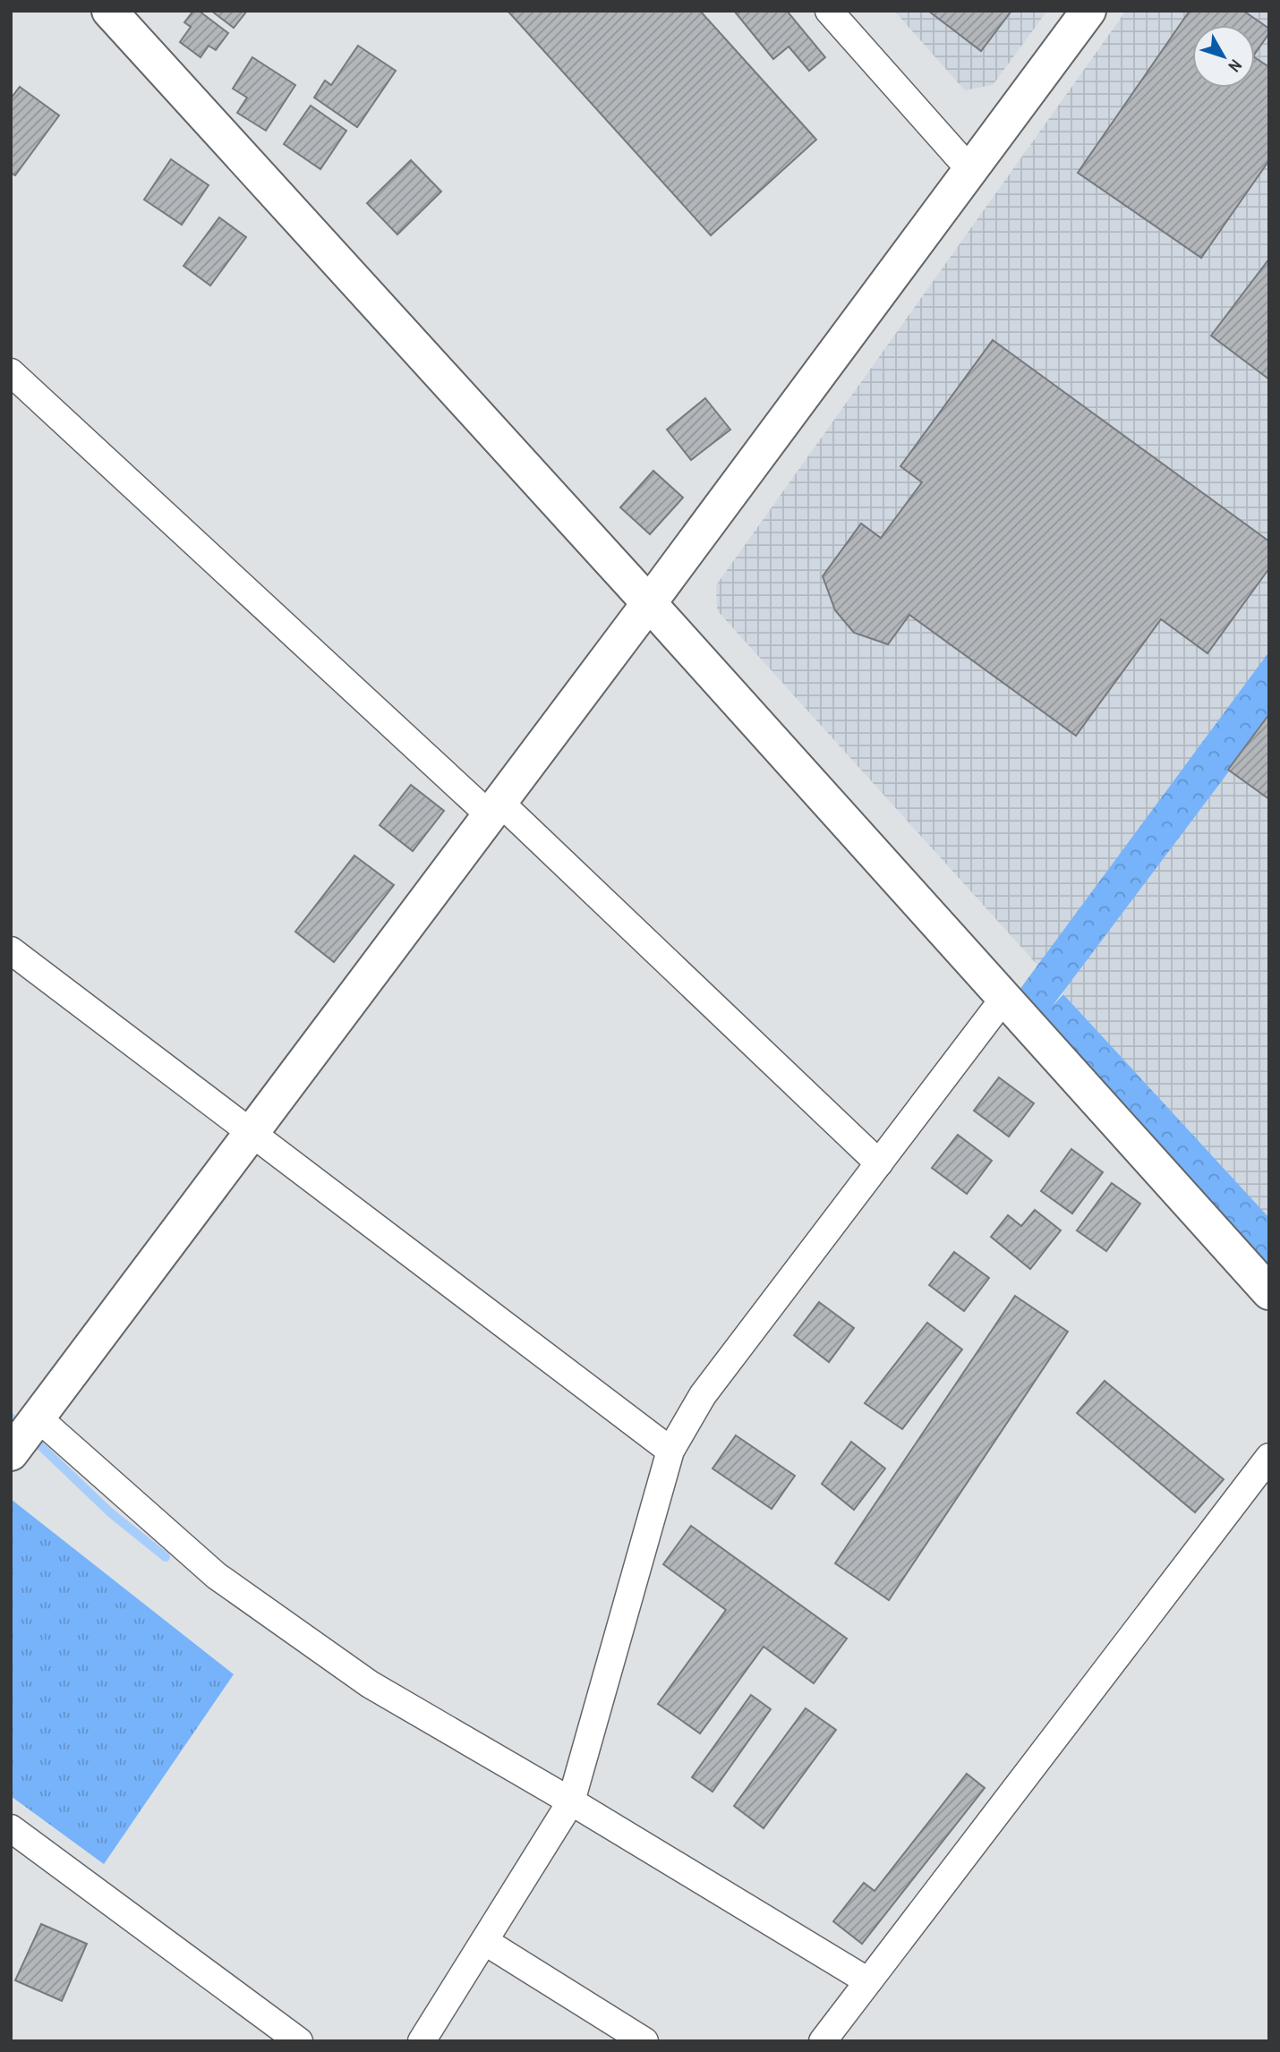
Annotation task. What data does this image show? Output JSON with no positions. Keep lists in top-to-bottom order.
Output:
{
  "north": "bottom right"
}
